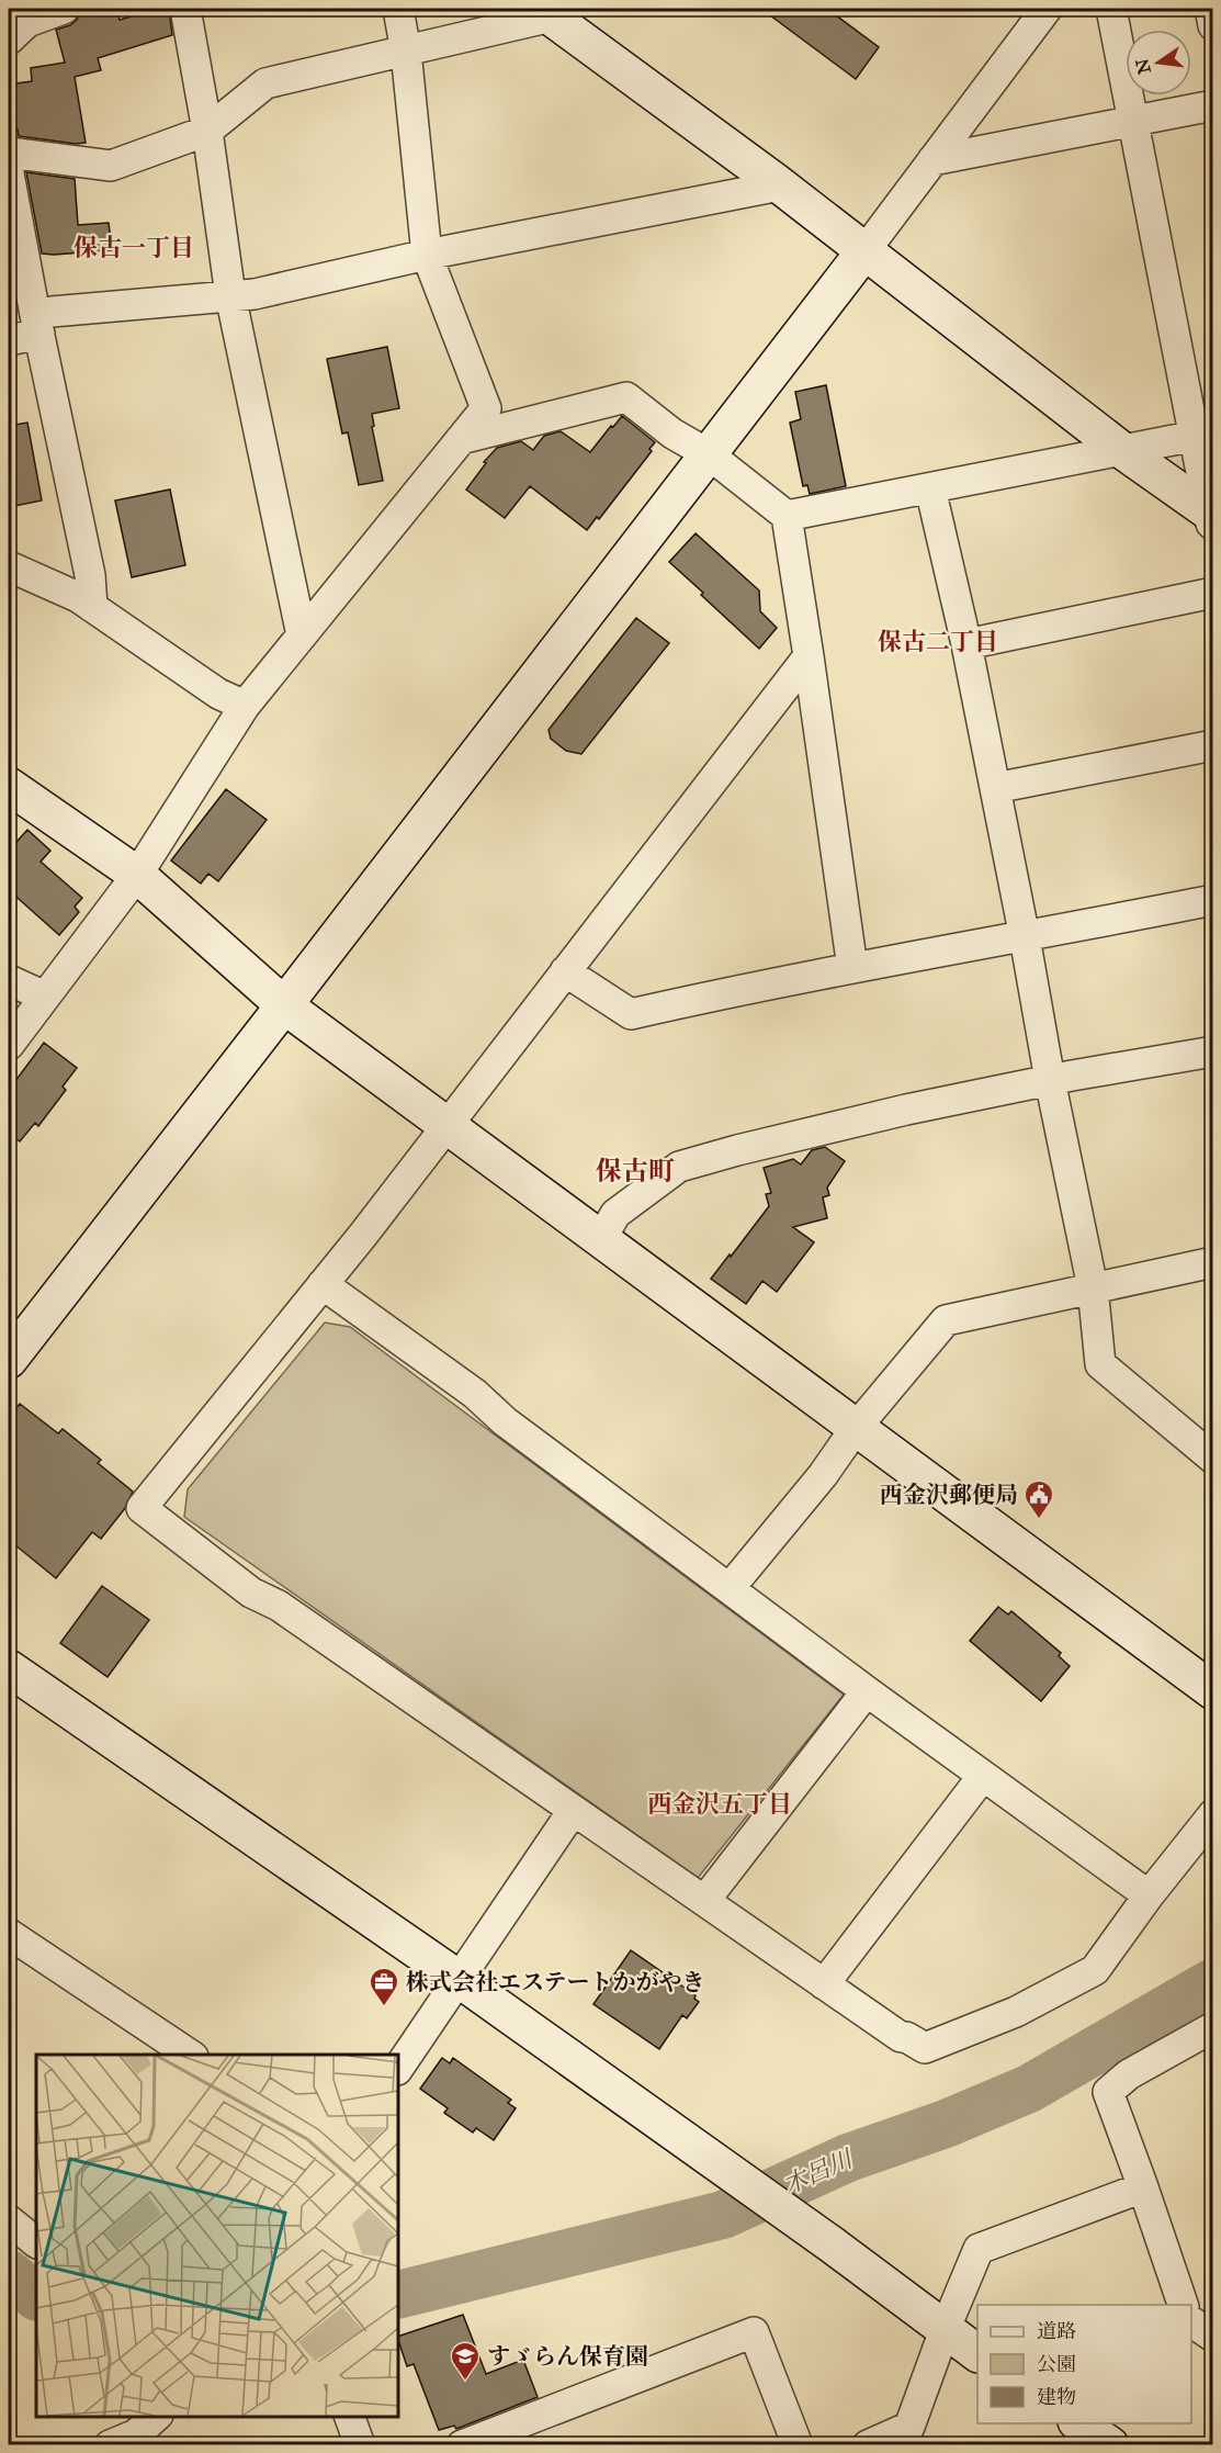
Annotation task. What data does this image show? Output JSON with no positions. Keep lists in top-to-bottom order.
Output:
{
  "districts": [
    "保古一丁目",
    "保古二丁目",
    "保古町",
    "西金沢五丁目"
  ],
  "water": ["木呂川"],
  "places": {
    "public building": ["西金沢郵便局"],
    "office": ["株式会社エステートかがやき"],
    "school or university": ["すゞらん保育園"]
  },
  "legend": ["道路", "公園", "建物"],
  "north": "left"
}
